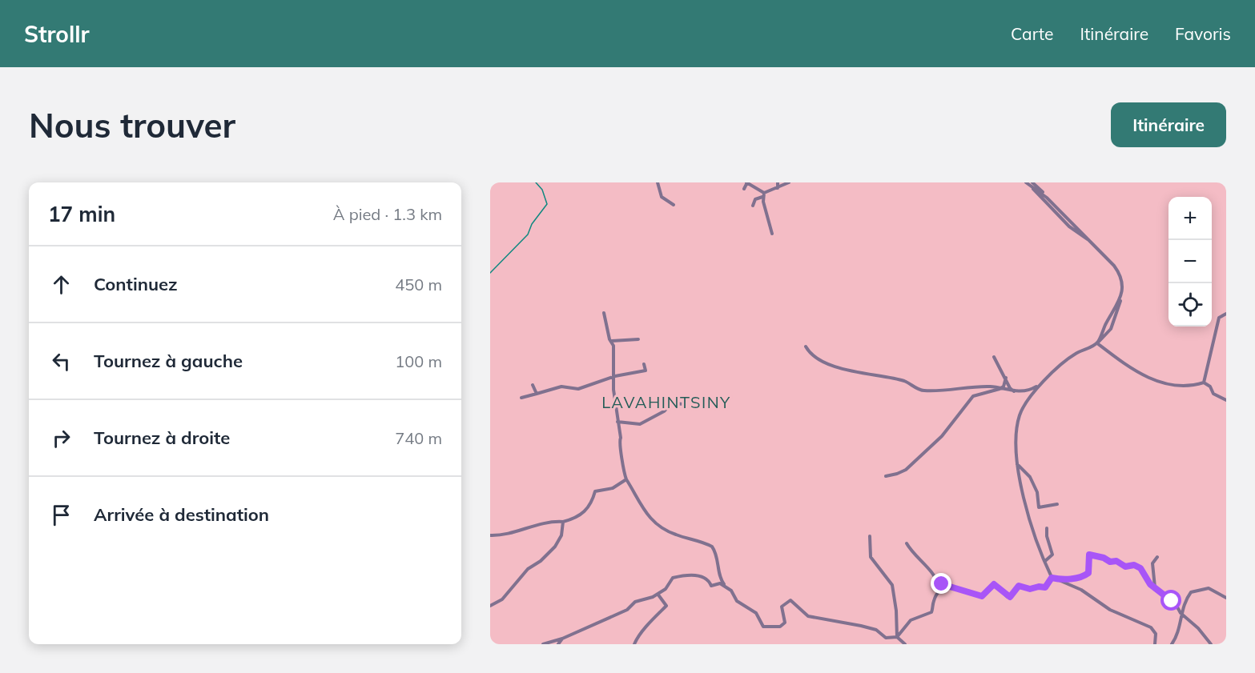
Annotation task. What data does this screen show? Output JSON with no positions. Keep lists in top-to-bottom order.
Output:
{
  "districts": ["LAVAHINTSINY"],
  "page": {
    "header": "Strollr",
    "nav": ["Carte", "Itinéraire", "Favoris"],
    "buttons": "Itinéraire",
    "title": "Nous trouver",
    "heading": ["17 min", "À pied · 1.3 km"],
    "map_buttons": ["+", "−"],
    "list": [
      ["Continuez", "450 m"],
      ["Tournez à gauche", "100 m"],
      ["Tournez à droite", "740 m"],
      "Arrivée à destination"
    ]
  }
}
